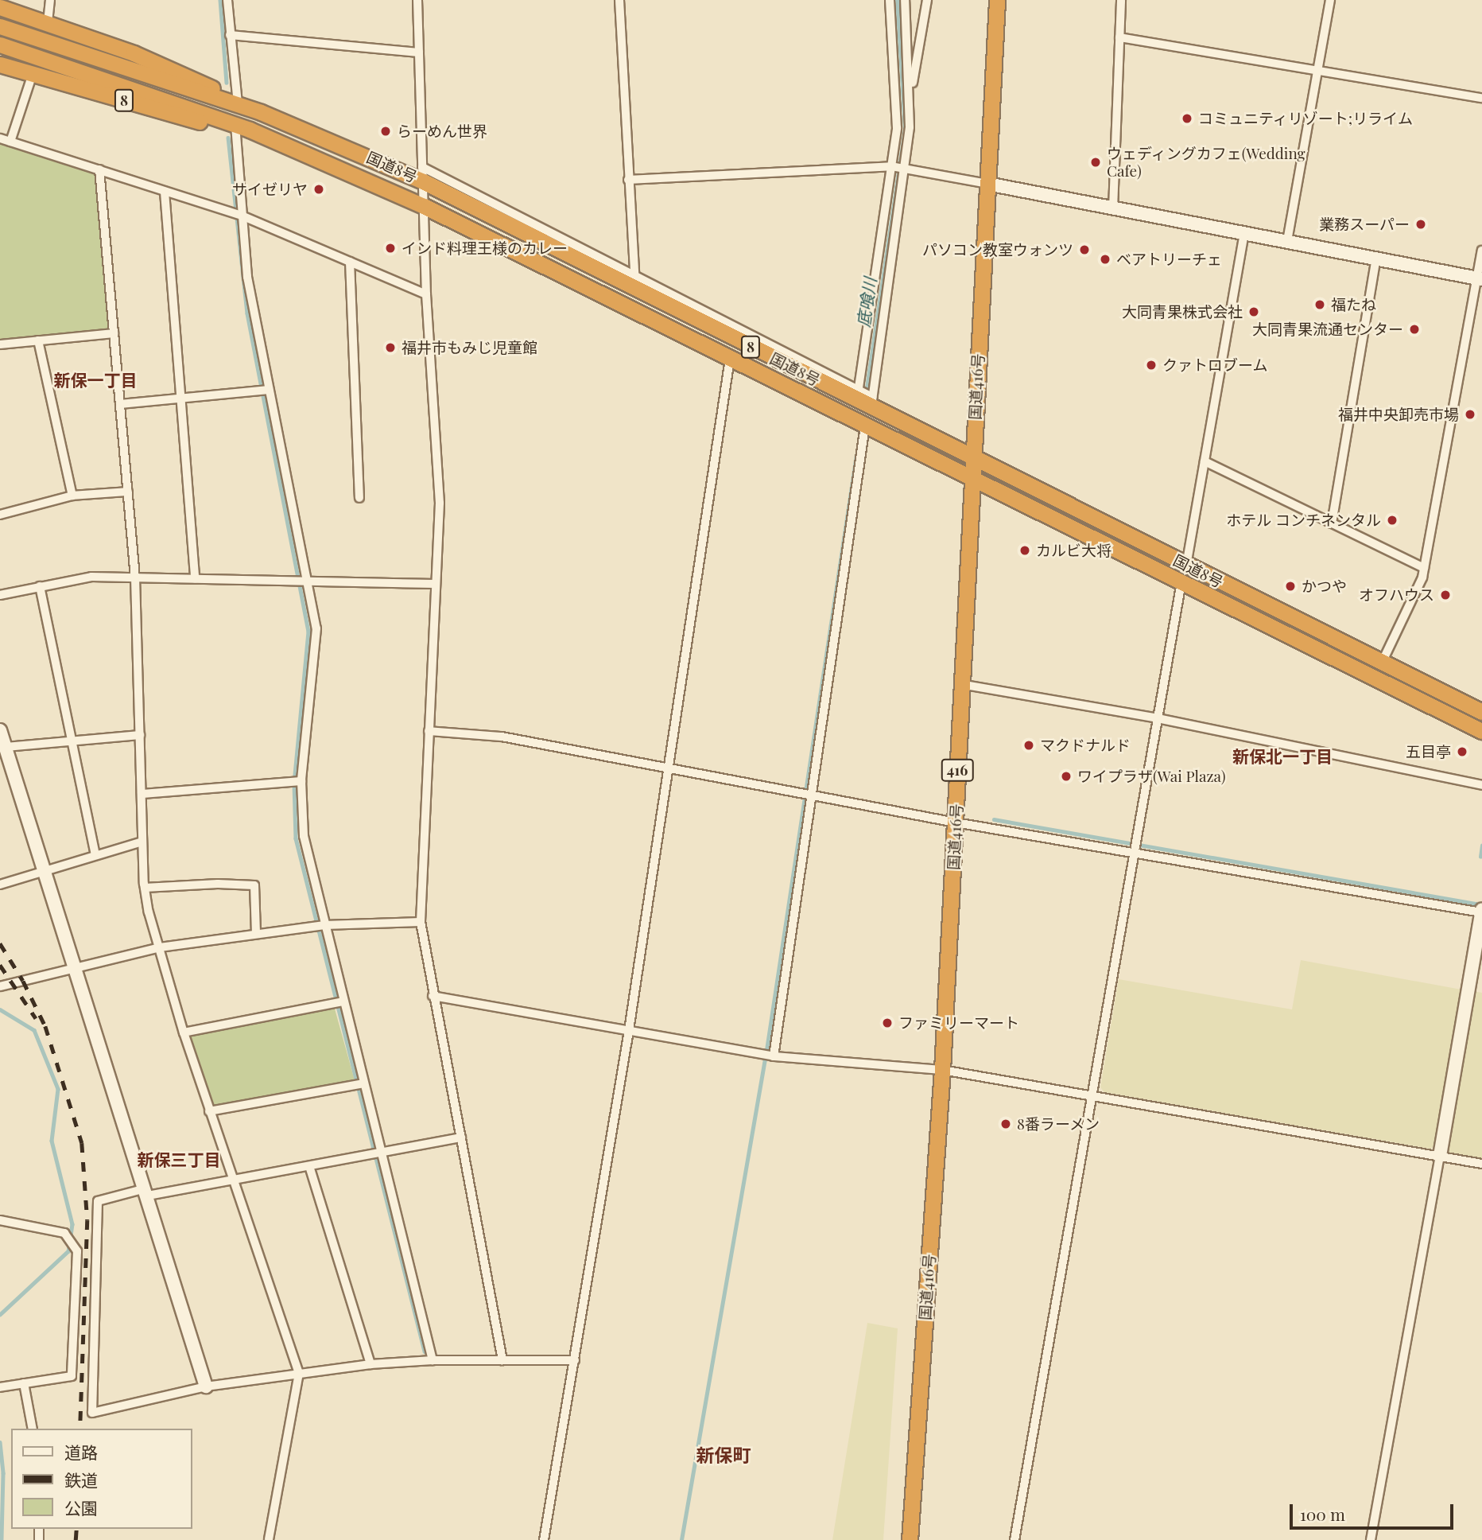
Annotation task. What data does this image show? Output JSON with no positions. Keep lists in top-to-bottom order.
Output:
{
  "streets": {
    "highway": [
      "8",
      "国道8号",
      "国道416号",
      "416"
    ]
  },
  "crossings": [
    ["8", "国道8号"],
    ["国道8号", "国道416号"]
  ],
  "districts": [
    "新保一丁目",
    "新保北一丁目",
    "新保三丁目",
    "新保町"
  ],
  "water": ["底喰川"],
  "places": [
    "コミュニティリゾート;リライム",
    "らーめん世界",
    "ウェディングカフェ(Wedding Cafe)",
    "サイゼリヤ",
    "業務スーパー",
    "インド料理王様のカレー",
    "パソコン教室ウォンツ",
    "ベアトリーチェ",
    "福たね",
    "大同青果株式会社",
    "大同青果流通センター",
    "福井市もみじ児童館",
    "クァトロブーム",
    "福井中央卸売市場",
    "ホテル コンチネンタル",
    "カルビ大将",
    "かつや",
    "オフハウス",
    "マクドナルド",
    "五目亭",
    "ワイプラザ(Wai Plaza)",
    "ファミリーマート",
    "8番ラーメン"
  ],
  "legend": ["道路", "鉄道", "公園"],
  "scale_bar": "100 m"
}
